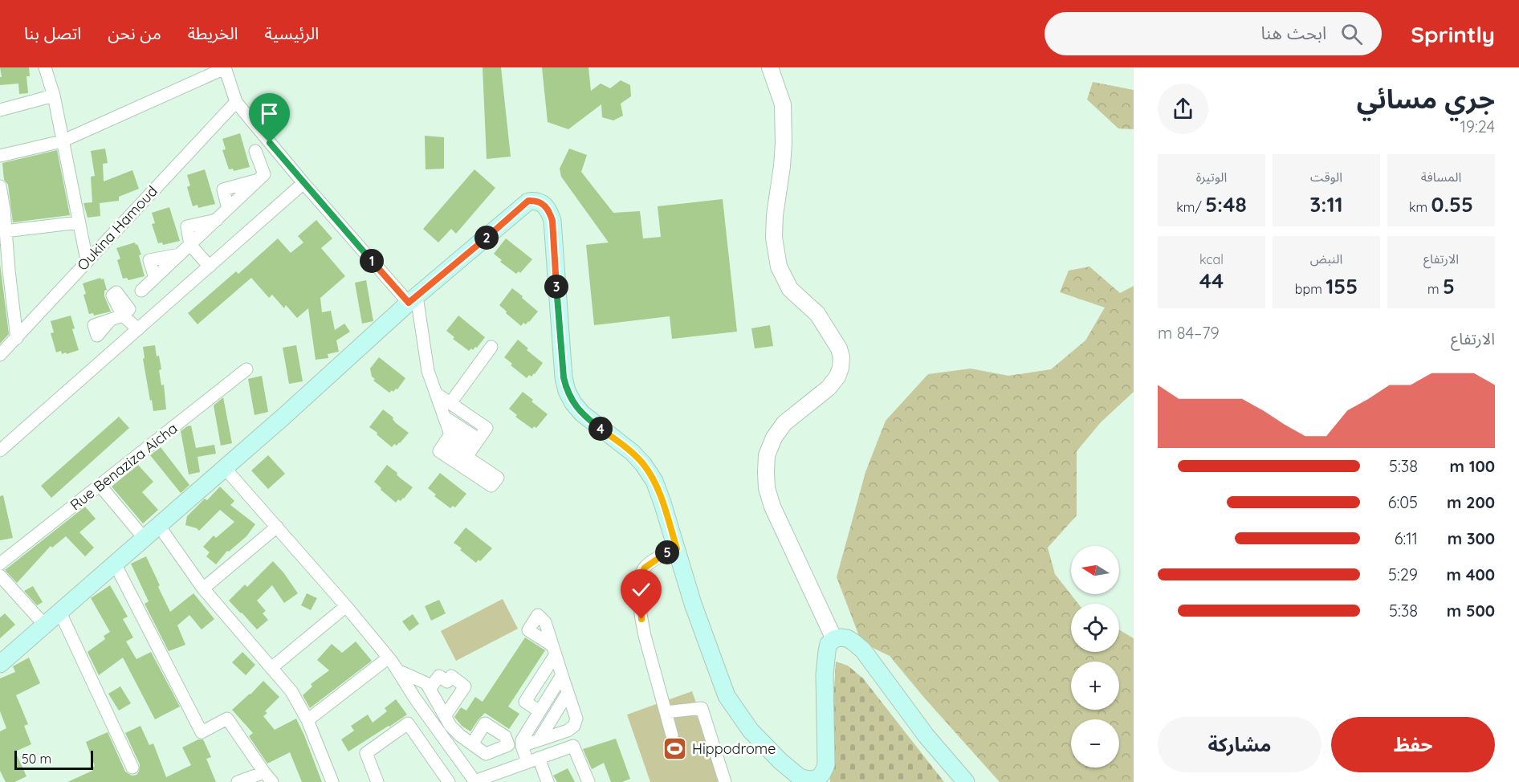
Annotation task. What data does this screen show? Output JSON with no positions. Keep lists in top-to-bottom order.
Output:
{
  "streets": {
    "street": ["Oukina Hamoud", "Rue Benaziza Aicha"]
  },
  "places": {
    "sports": ["Hippodrome"]
  },
  "scale_bar": "50 m",
  "north": "left",
  "page": {
    "header": "Sprintly",
    "search": "ابحث هنا",
    "nav": [
      "الرئيسية",
      "الخريطة",
      "من نحن",
      "اتصل بنا"
    ],
    "heading": ["جري مسائي", "19:24"],
    "stats": [
      ["المسافة", "0.55 km"],
      ["الوقت", "3:11"],
      ["الوتيرة", "5:48 /km"],
      ["الارتفاع", "5 m"],
      ["النبض", "155 bpm"],
      ["kcal", "44"]
    ],
    "pins": [
      "2",
      "1",
      "3",
      "4",
      "5"
    ],
    "chart": ["الارتفاع", "79–84 m"],
    "list": [
      {
        "name": "100 m",
        "note": "5:38"
      },
      {
        "name": "200 m",
        "note": "6:05"
      },
      {
        "name": "300 m",
        "note": "6:11"
      },
      {
        "name": "400 m",
        "note": "5:29"
      },
      {
        "name": "500 m",
        "note": "5:38"
      }
    ],
    "map_buttons": ["+", "−"],
    "buttons": ["حفظ", "مشاركة"],
    "scale": "50 m"
  }
}
